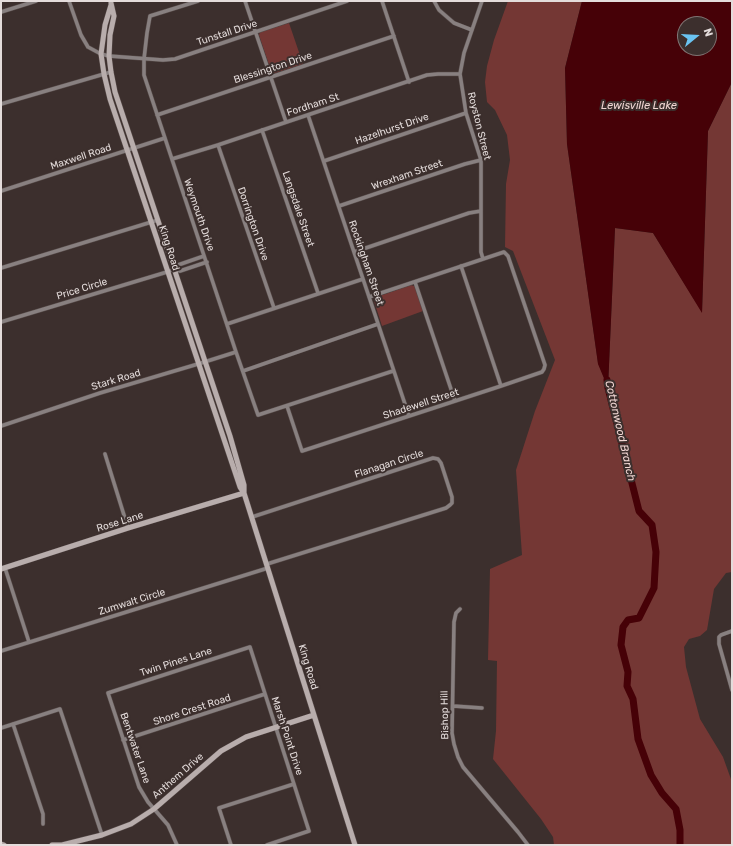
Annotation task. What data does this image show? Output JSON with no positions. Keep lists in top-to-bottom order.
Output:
{
  "streets": {
    "street": [
      "Tunstall Drive",
      "Blessington Drive",
      "Fordham St",
      "Royston Street",
      "Hazelhurst Drive",
      "Maxwell Road",
      "Wrexham Street",
      "Langsdale Street",
      "Weymouth Drive",
      "Dorrington Drive",
      "King Road",
      "Rockingham Street",
      "Price Circle",
      "Stark Road",
      "Shadewell Street",
      "Flanagan Circle",
      "Rose Lane",
      "Zumwalt Circle",
      "Twin Pines Lane",
      "Shore Crest Road",
      "Bishop Hill",
      "Marsh Point Drive",
      "Bentwater Lane",
      "Anthem Drive"
    ]
  },
  "crossings": [
    ["Tunstall Drive", "Weymouth Drive"],
    ["Tunstall Drive", "King Road"],
    ["Blessington Drive", "Weymouth Drive"],
    ["Fordham St", "Royston Street"],
    ["Fordham St", "Langsdale Street"],
    ["Fordham St", "Weymouth Drive"],
    ["Fordham St", "Dorrington Drive"],
    ["Fordham St", "Rockingham Street"],
    ["Royston Street", "Hazelhurst Drive"],
    ["Royston Street", "Wrexham Street"],
    ["Royston Street", "Shadewell Street"],
    ["Hazelhurst Drive", "Rockingham Street"],
    ["Maxwell Road", "Weymouth Drive"],
    ["Maxwell Road", "King Road"],
    ["Wrexham Street", "Rockingham Street"],
    ["Weymouth Drive", "Stark Road"],
    ["Weymouth Drive", "Shadewell Street"],
    ["King Road", "Price Circle"],
    ["King Road", "Stark Road"],
    ["King Road", "Flanagan Circle"],
    ["King Road", "Rose Lane"],
    ["King Road", "Zumwalt Circle"],
    ["King Road", "Anthem Drive"],
    ["Rockingham Street", "Shadewell Street"],
    ["Flanagan Circle", "Zumwalt Circle"],
    ["Twin Pines Lane", "Marsh Point Drive"],
    ["Twin Pines Lane", "Bentwater Lane"],
    ["Shore Crest Road", "Marsh Point Drive"],
    ["Shore Crest Road", "Bentwater Lane"],
    ["Marsh Point Drive", "Anthem Drive"],
    ["Bentwater Lane", "Anthem Drive"]
  ],
  "water": ["Lewisville Lake", "Cottonwood Branch"],
  "north": "right"
}
